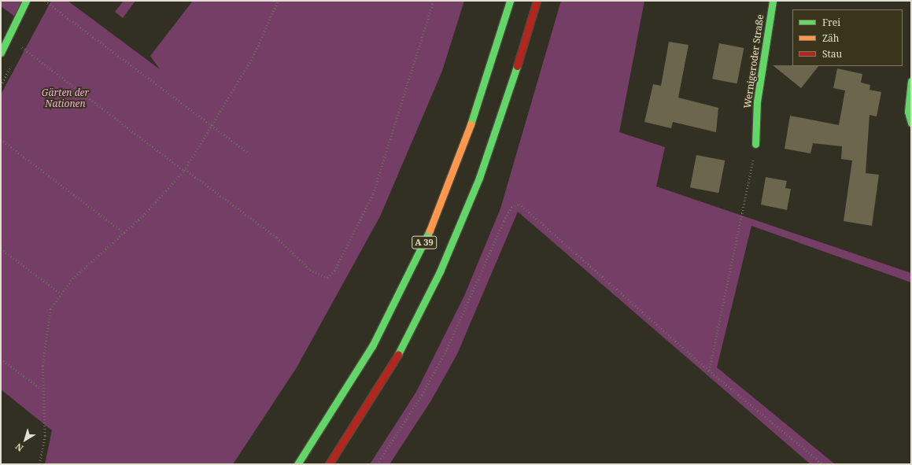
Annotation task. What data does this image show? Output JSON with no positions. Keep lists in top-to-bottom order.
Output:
{
  "streets": {
    "main road": ["Wernigeroder Straße", "A 39"]
  },
  "parks": ["Gärten der Nationen"],
  "legend": ["Frei", "Zäh", "Stau"],
  "north": "bottom left"
}
